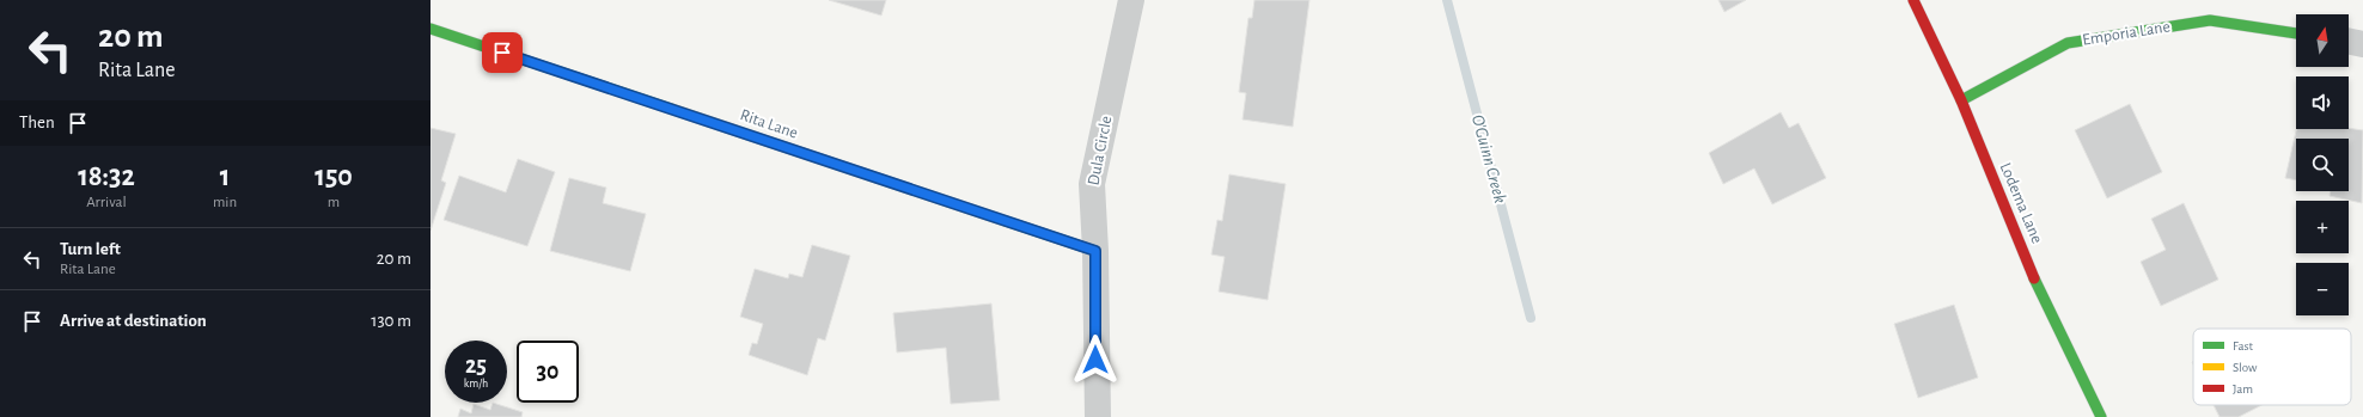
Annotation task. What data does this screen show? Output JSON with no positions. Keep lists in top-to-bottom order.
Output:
{
  "streets": {
    "street": [
      "Emporia Lane",
      "Rita Lane",
      "Dula Circle",
      "Lodema Lane"
    ]
  },
  "crossings": [
    ["Emporia Lane", "Lodema Lane"],
    ["Rita Lane", "Dula Circle"]
  ],
  "water": ["O'Guinn Creek"],
  "legend": ["Fast", "Slow", "Jam"],
  "north": "top",
  "page": {
    "turn": ["20 m", "Rita Lane"],
    "map_buttons": ["+", "−"],
    "then": "Then",
    "eta": [
      "18:32",
      "Arrival",
      "1",
      "min",
      "150",
      "m"
    ],
    "list": [
      {
        "name": "Turn left",
        "note": "Rita Lane",
        "value": "20 m"
      },
      {
        "name": "Arrive at destination",
        "value": "130 m"
      }
    ],
    "speed": "25 km/h",
    "limit": "30"
  }
}
